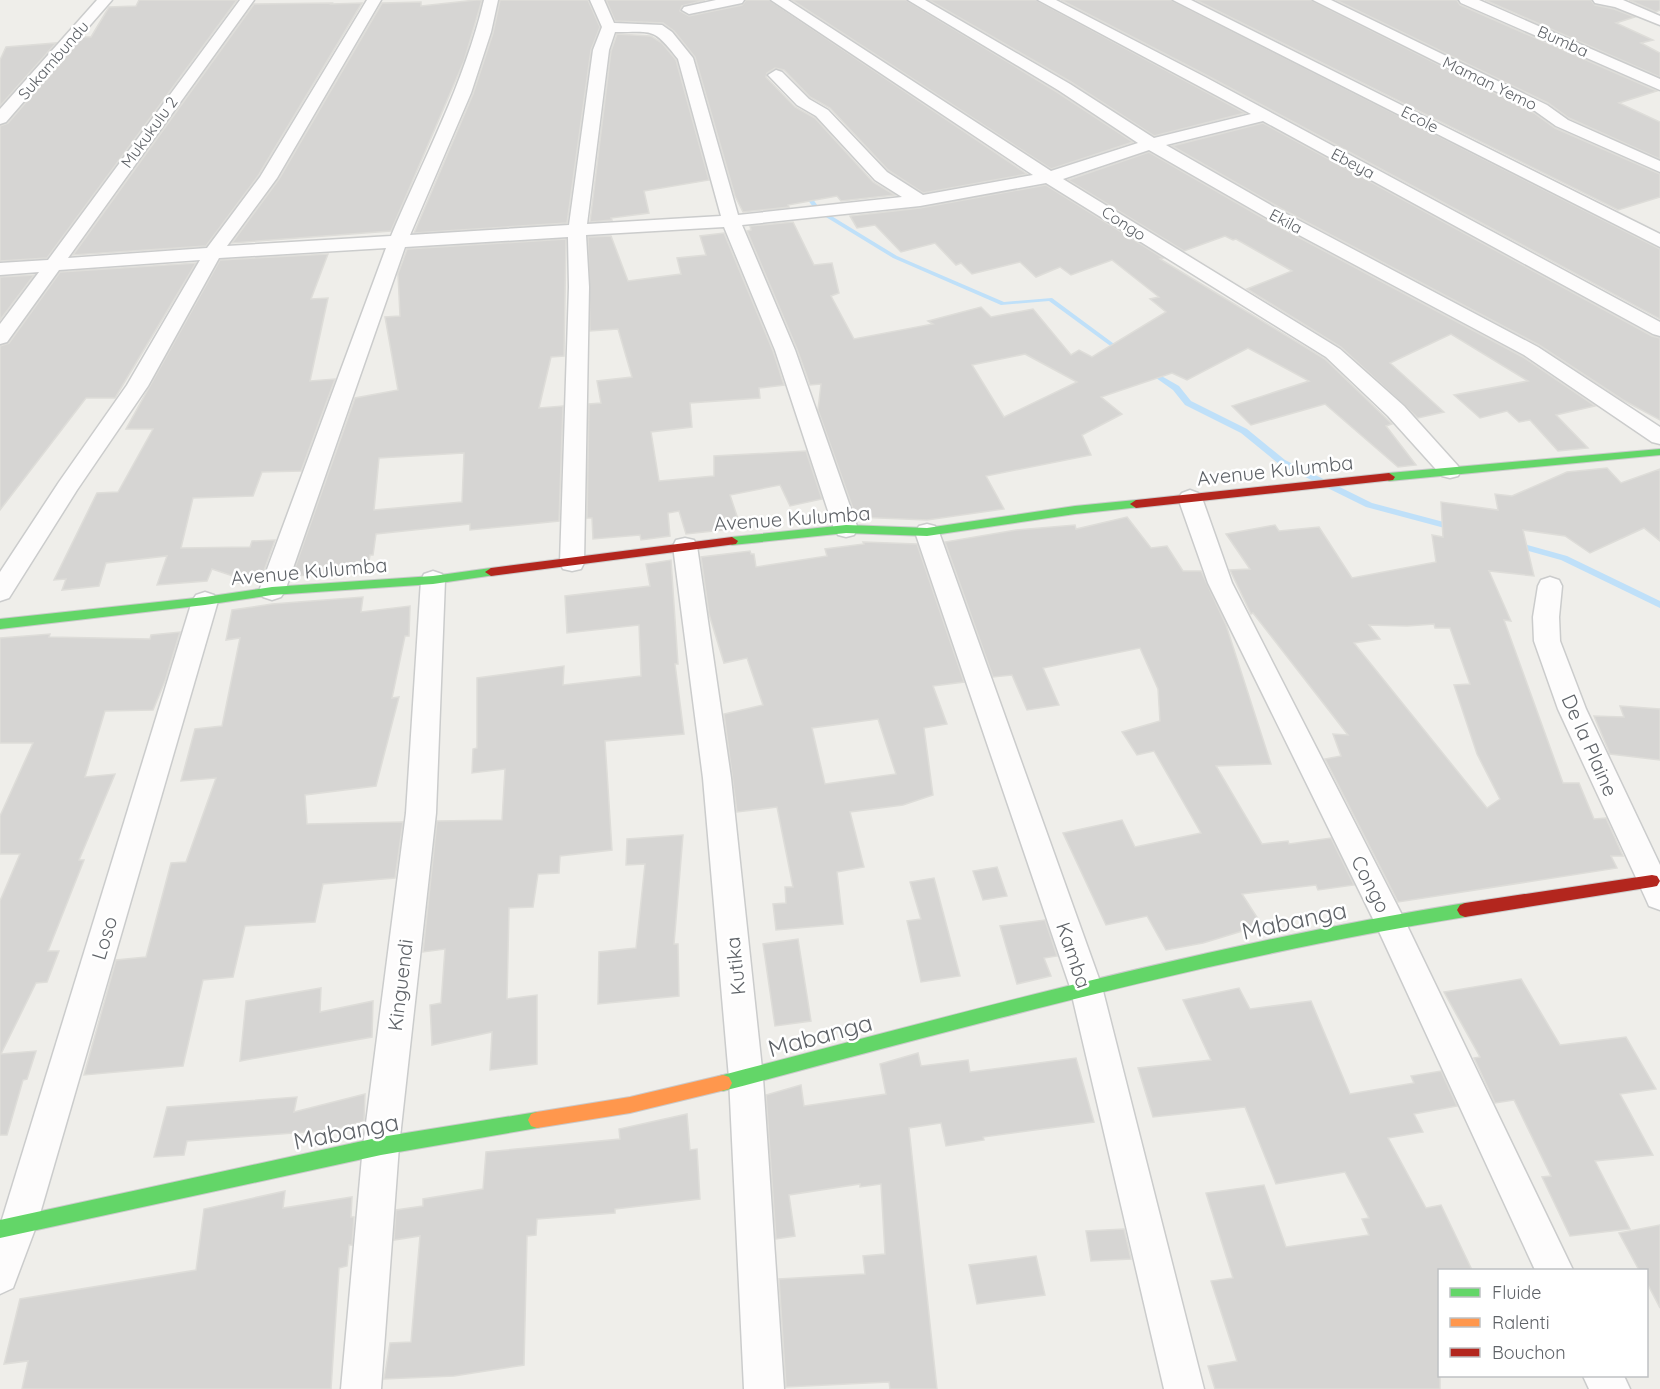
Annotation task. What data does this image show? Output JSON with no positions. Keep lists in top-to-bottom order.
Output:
{
  "streets": {
    "street": [
      "Bumba",
      "Sukambundu",
      "Maman Yemo",
      "Ecole",
      "Mukukulu 2",
      "Ebeya",
      "Ekila",
      "Congo",
      "Avenue Kulumba",
      "De la Plaine",
      "Mabanga",
      "Loso",
      "Kamba",
      "Kutika",
      "Kinguendi"
    ]
  },
  "crossings": [
    ["Congo", "Avenue Kulumba"],
    ["Congo", "Mabanga"],
    ["Avenue Kulumba", "Loso"],
    ["Avenue Kulumba", "Kamba"],
    ["Avenue Kulumba", "Kutika"],
    ["Avenue Kulumba", "Kinguendi"],
    ["De la Plaine", "Mabanga"],
    ["Mabanga", "Loso"],
    ["Mabanga", "Kamba"],
    ["Mabanga", "Kutika"],
    ["Mabanga", "Kinguendi"]
  ],
  "legend": ["Fluide", "Ralenti", "Bouchon"]
}
